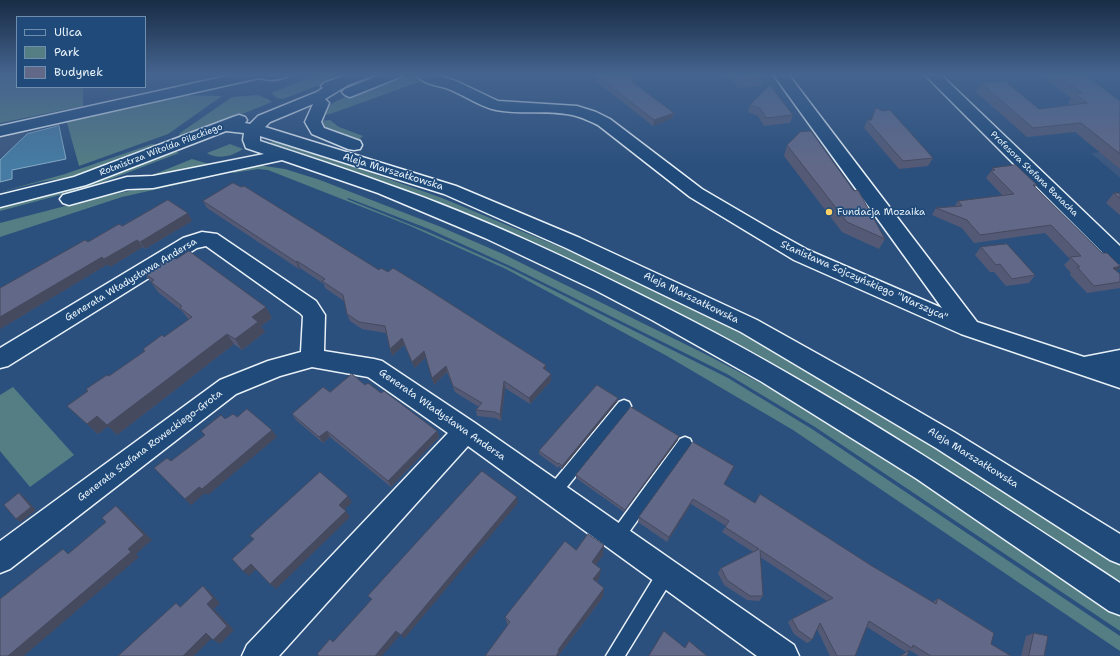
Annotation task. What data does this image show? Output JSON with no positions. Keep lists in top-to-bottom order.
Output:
{
  "streets": {
    "street": [
      "Rotmistrza Witolda Pileckiego",
      "Aleja Marszałkowska",
      "Profesora Stefana Banacha",
      "Generała Władysława Andersa",
      "Stanisława Sojczyńskiego \"Warszyca\"",
      "Generała Stefana Roweckiego-Grota"
    ]
  },
  "crossings": [
    ["Rotmistrza Witolda Pileckiego", "Aleja Marszałkowska"],
    ["Generała Władysława Andersa", "Generała Stefana Roweckiego-Grota"]
  ],
  "places": ["Fundacja Mozaika"],
  "legend": ["Ulica", "Park", "Budynek"]
}
